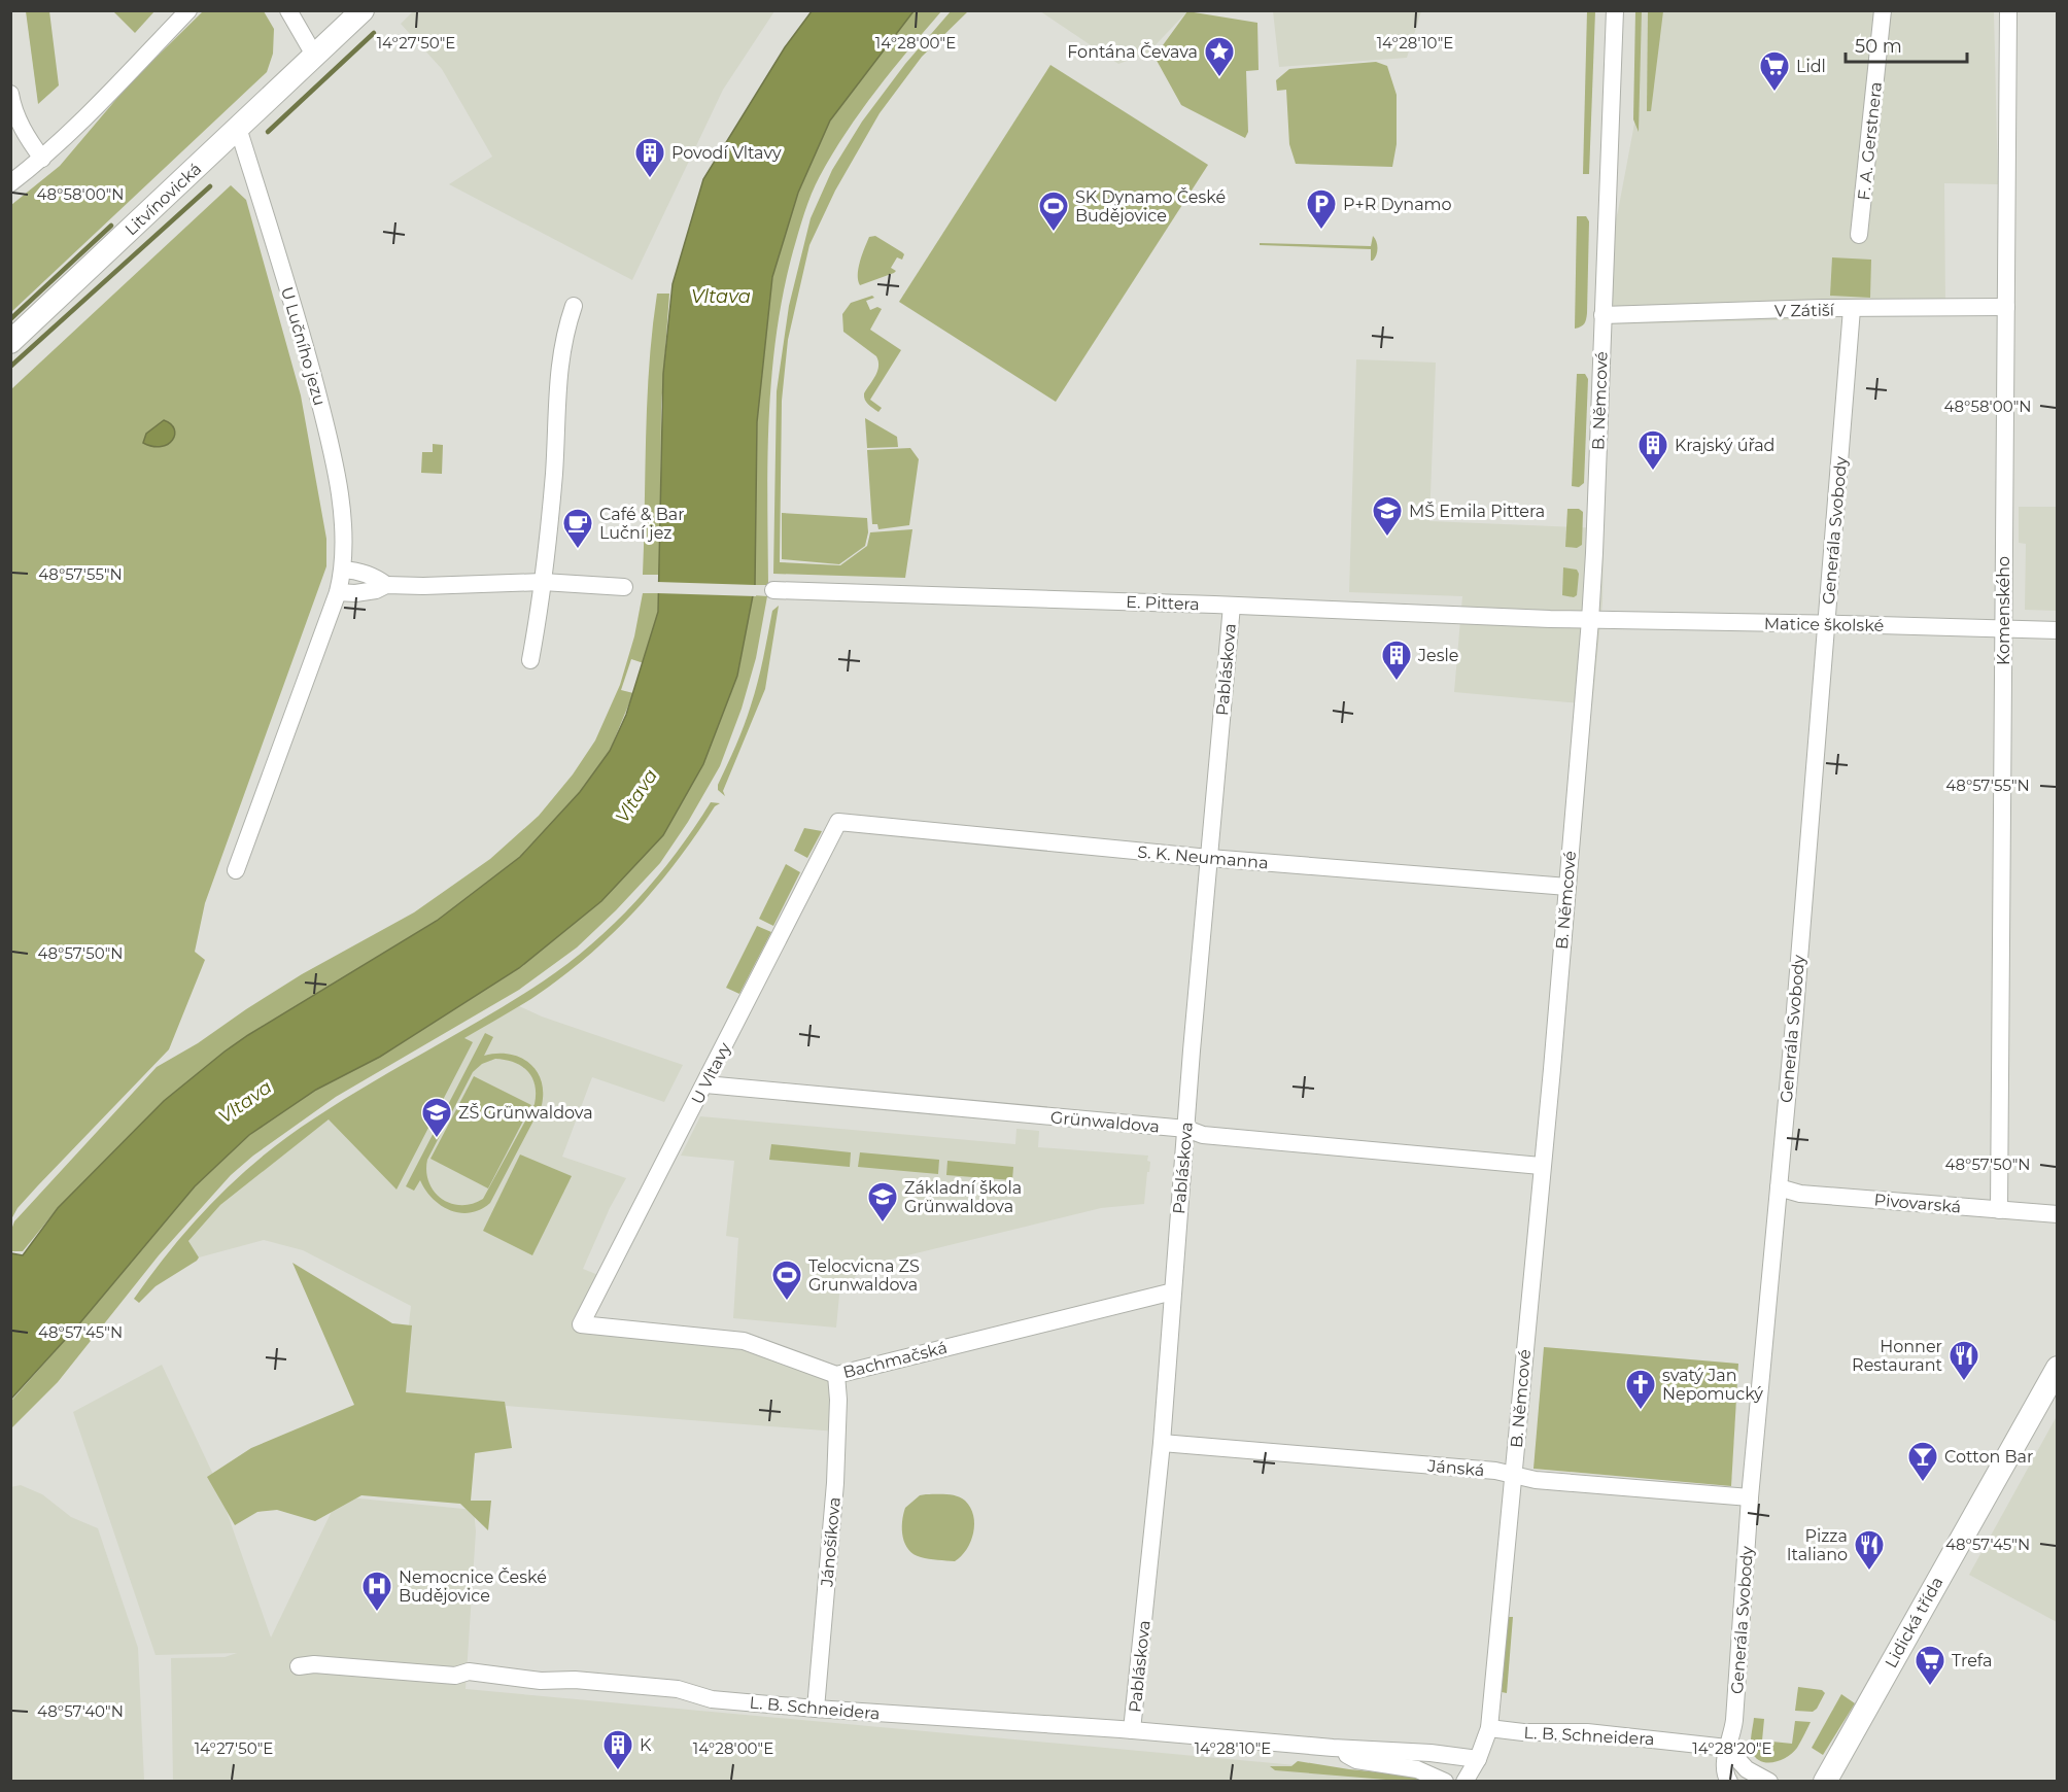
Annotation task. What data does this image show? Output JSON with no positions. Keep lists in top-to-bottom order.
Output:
{
  "streets": {
    "main road": ["Litvínovická", "Lidická třída"],
    "street": [
      "F. A. Gerstnera",
      "V Zátiší",
      "U Lučního jezu",
      "B. Němcové",
      "Generála Svobody",
      "E. Pittera",
      "Komenského",
      "Matice školské",
      "Pabláskova",
      "S. K. Neumanna",
      "U Vltavy",
      "Grünwaldova",
      "Pivovarská",
      "Bachmačská",
      "Jánská",
      "Jánošíkova",
      "L. B. Schneidera"
    ]
  },
  "crossings": [
    ["Litvínovická", "U Lučního jezu"],
    ["V Zátiší", "B. Němcové"],
    ["V Zátiší", "Generála Svobody"],
    ["V Zátiší", "Komenského"],
    ["B. Němcové", "E. Pittera"],
    ["B. Němcové", "Matice školské"],
    ["B. Němcové", "S. K. Neumanna"],
    ["B. Němcové", "Grünwaldova"],
    ["B. Němcové", "Jánská"],
    ["B. Němcové", "L. B. Schneidera"],
    ["Generála Svobody", "Matice školské"],
    ["Generála Svobody", "Pivovarská"],
    ["Generála Svobody", "Jánská"],
    ["Generála Svobody", "L. B. Schneidera"],
    ["E. Pittera", "Matice školské"],
    ["E. Pittera", "Pabláskova"],
    ["Komenského", "Matice školské"],
    ["Komenského", "Pivovarská"],
    ["Pabláskova", "S. K. Neumanna"],
    ["Pabláskova", "Grünwaldova"],
    ["Pabláskova", "Bachmačská"],
    ["Pabláskova", "Jánská"],
    ["Pabláskova", "L. B. Schneidera"],
    ["S. K. Neumanna", "U Vltavy"],
    ["U Vltavy", "Grünwaldova"],
    ["U Vltavy", "Bachmačská"],
    ["Bachmačská", "Jánošíkova"],
    ["Jánošíkova", "L. B. Schneidera"]
  ],
  "water": ["Vltava"],
  "places": {
    "place": ["Fontána Čevava"],
    "supermarket": ["Lidl", "Trefa"],
    "building": [
      "Povodí Vltavy",
      "Krajský úřad",
      "Jesle",
      "K"
    ],
    "parking": ["P+R Dynamo"],
    "sports": ["SK Dynamo České Budějovice", "Telocvicna ZS Grunwaldova"],
    "school or university": ["MŠ Emila Pittera", "ZŠ Grünwaldova", "Základní škola Grünwaldova"],
    "cafe": ["Café & Bar Luční jez"],
    "restaurant": ["Honner Restaurant", "Pizza Italiano"],
    "church": ["svatý Jan Nepomucký"],
    "bar": ["Cotton Bar"],
    "hospital": ["Nemocnice České Budějovice"]
  },
  "scale_bar": "50 m",
  "coordinates": [
    "14°27'50\"E",
    "14°28'00\"E",
    "14°28'10\"E",
    "48°58'00\"N",
    "48°57'55\"N",
    "48°57'50\"N",
    "48°57'45\"N",
    "48°57'40\"N",
    "14°28'20\"E"
  ]
}
